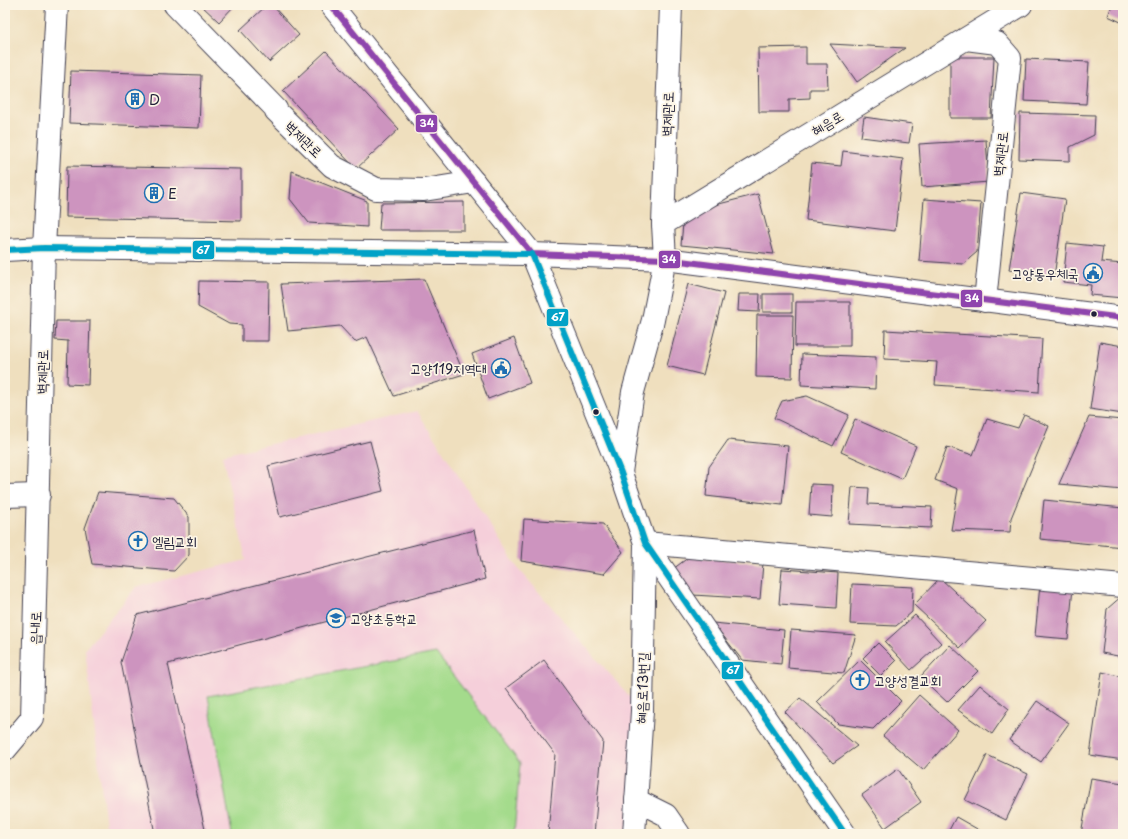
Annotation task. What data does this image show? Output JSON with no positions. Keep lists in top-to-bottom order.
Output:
{
  "streets": {
    "street": [
      "벽제관로",
      "혜음로",
      "읍내로",
      "혜음로13번길"
    ]
  },
  "crossings": [
    ["벽제관로", "혜음로"],
    ["벽제관로", "읍내로"]
  ],
  "places": {
    "building": ["D", "E"],
    "public building": ["고양동우체국", "고양119지역대"],
    "church": ["엘림교회", "고양성결교회"],
    "school or university": ["고양초등학교"]
  },
  "lines": ["transit line 34", "transit line 67"]
}
